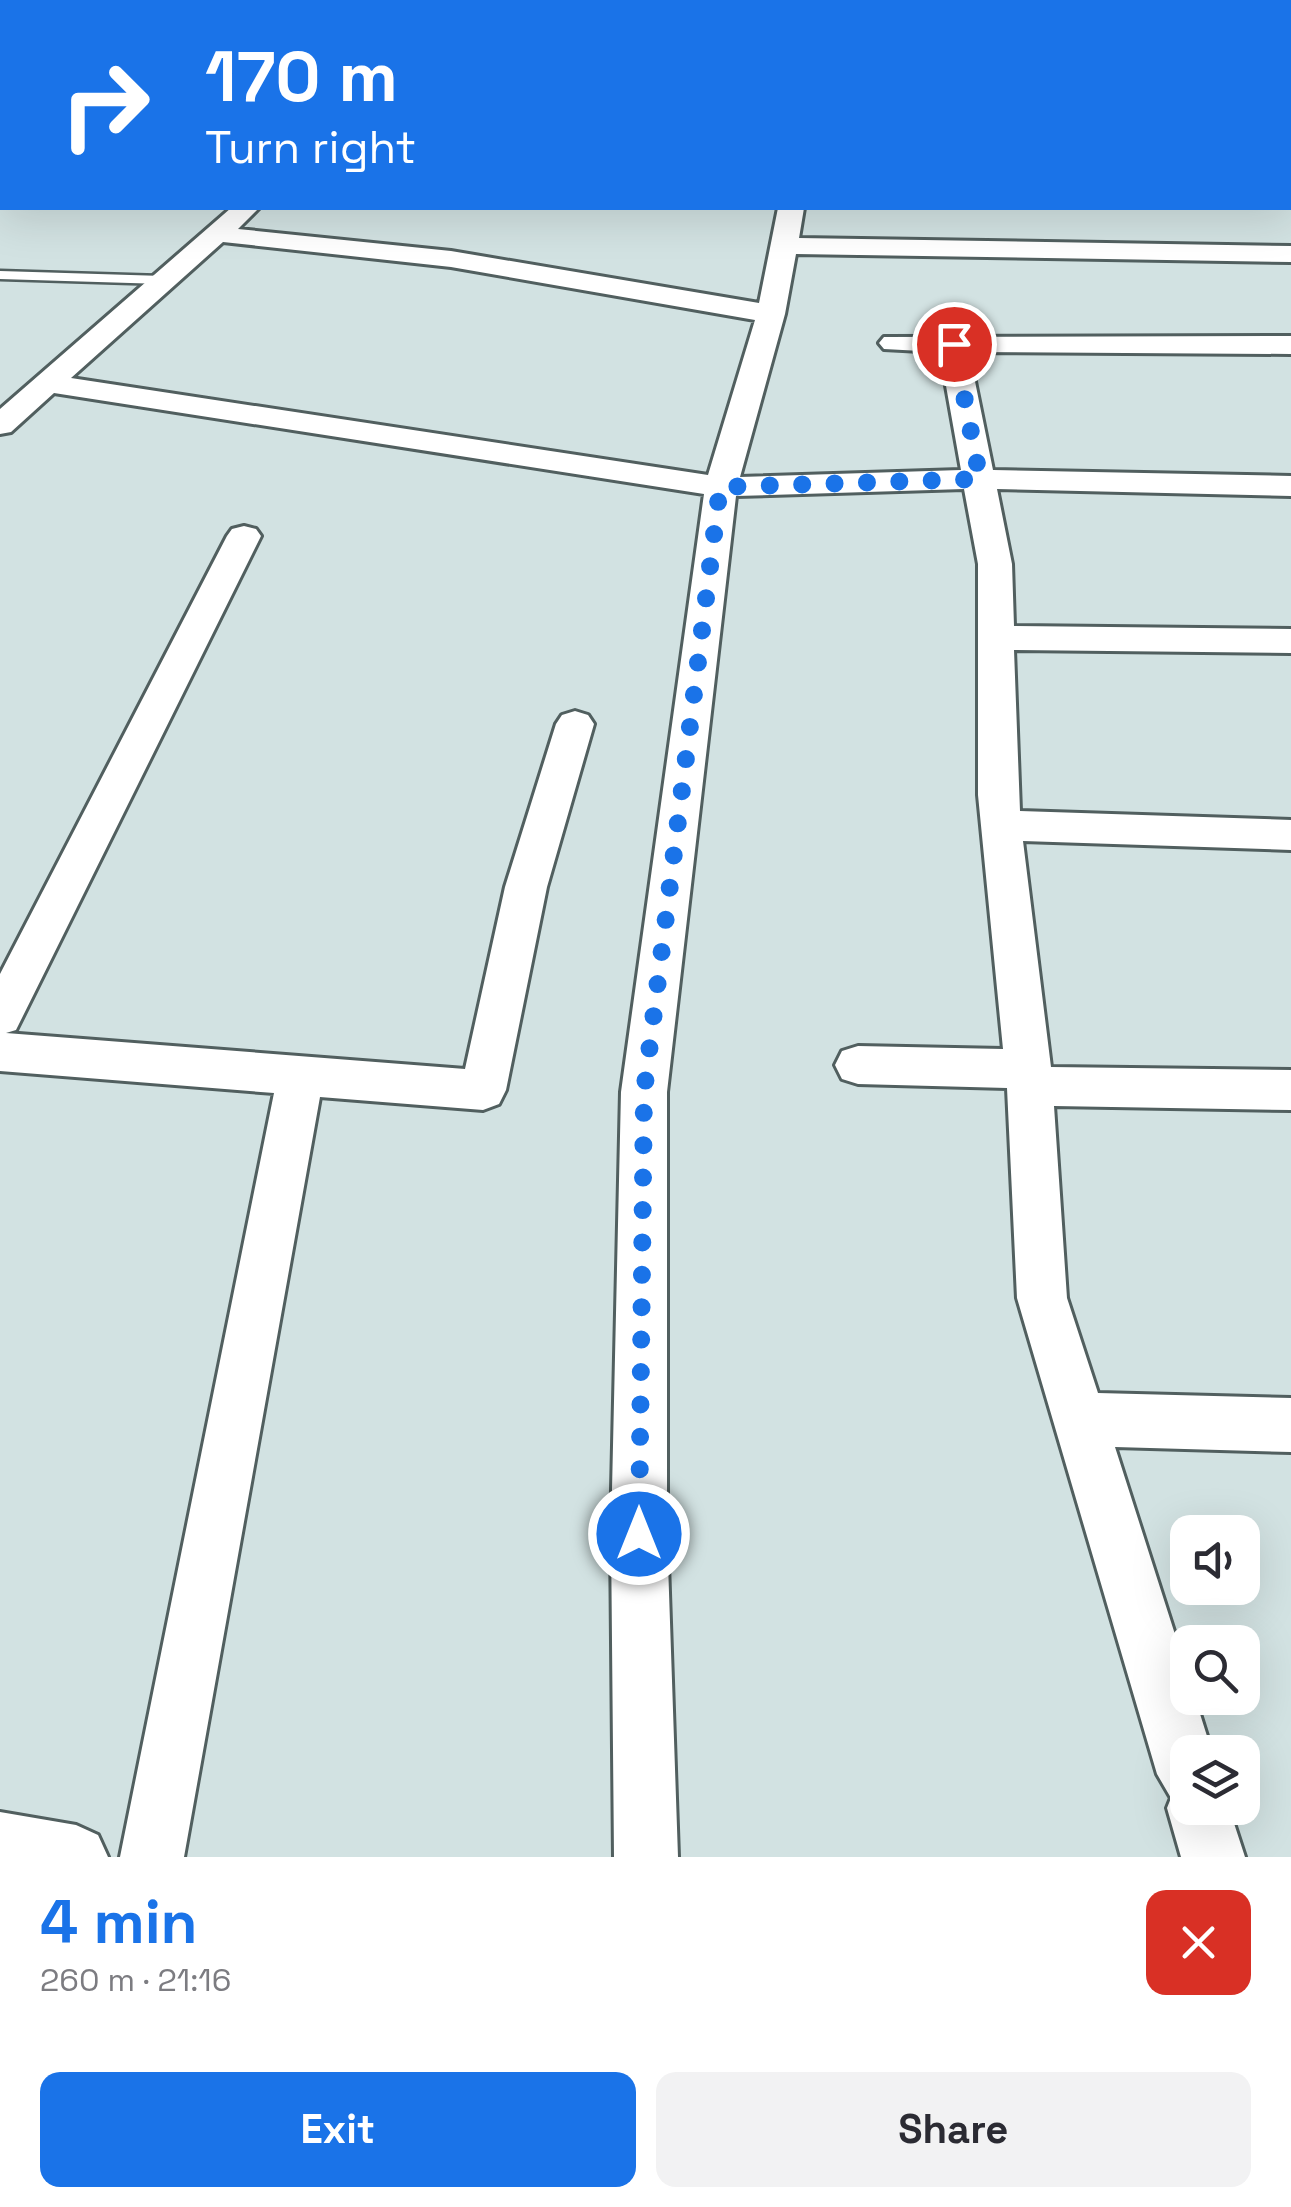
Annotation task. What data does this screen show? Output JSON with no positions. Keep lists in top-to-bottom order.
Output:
{
  "page": {
    "turn": ["170 m", "Turn right"],
    "heading": ["4 min", "260 m · 21:16"],
    "buttons": ["Exit", "Share"]
  }
}
